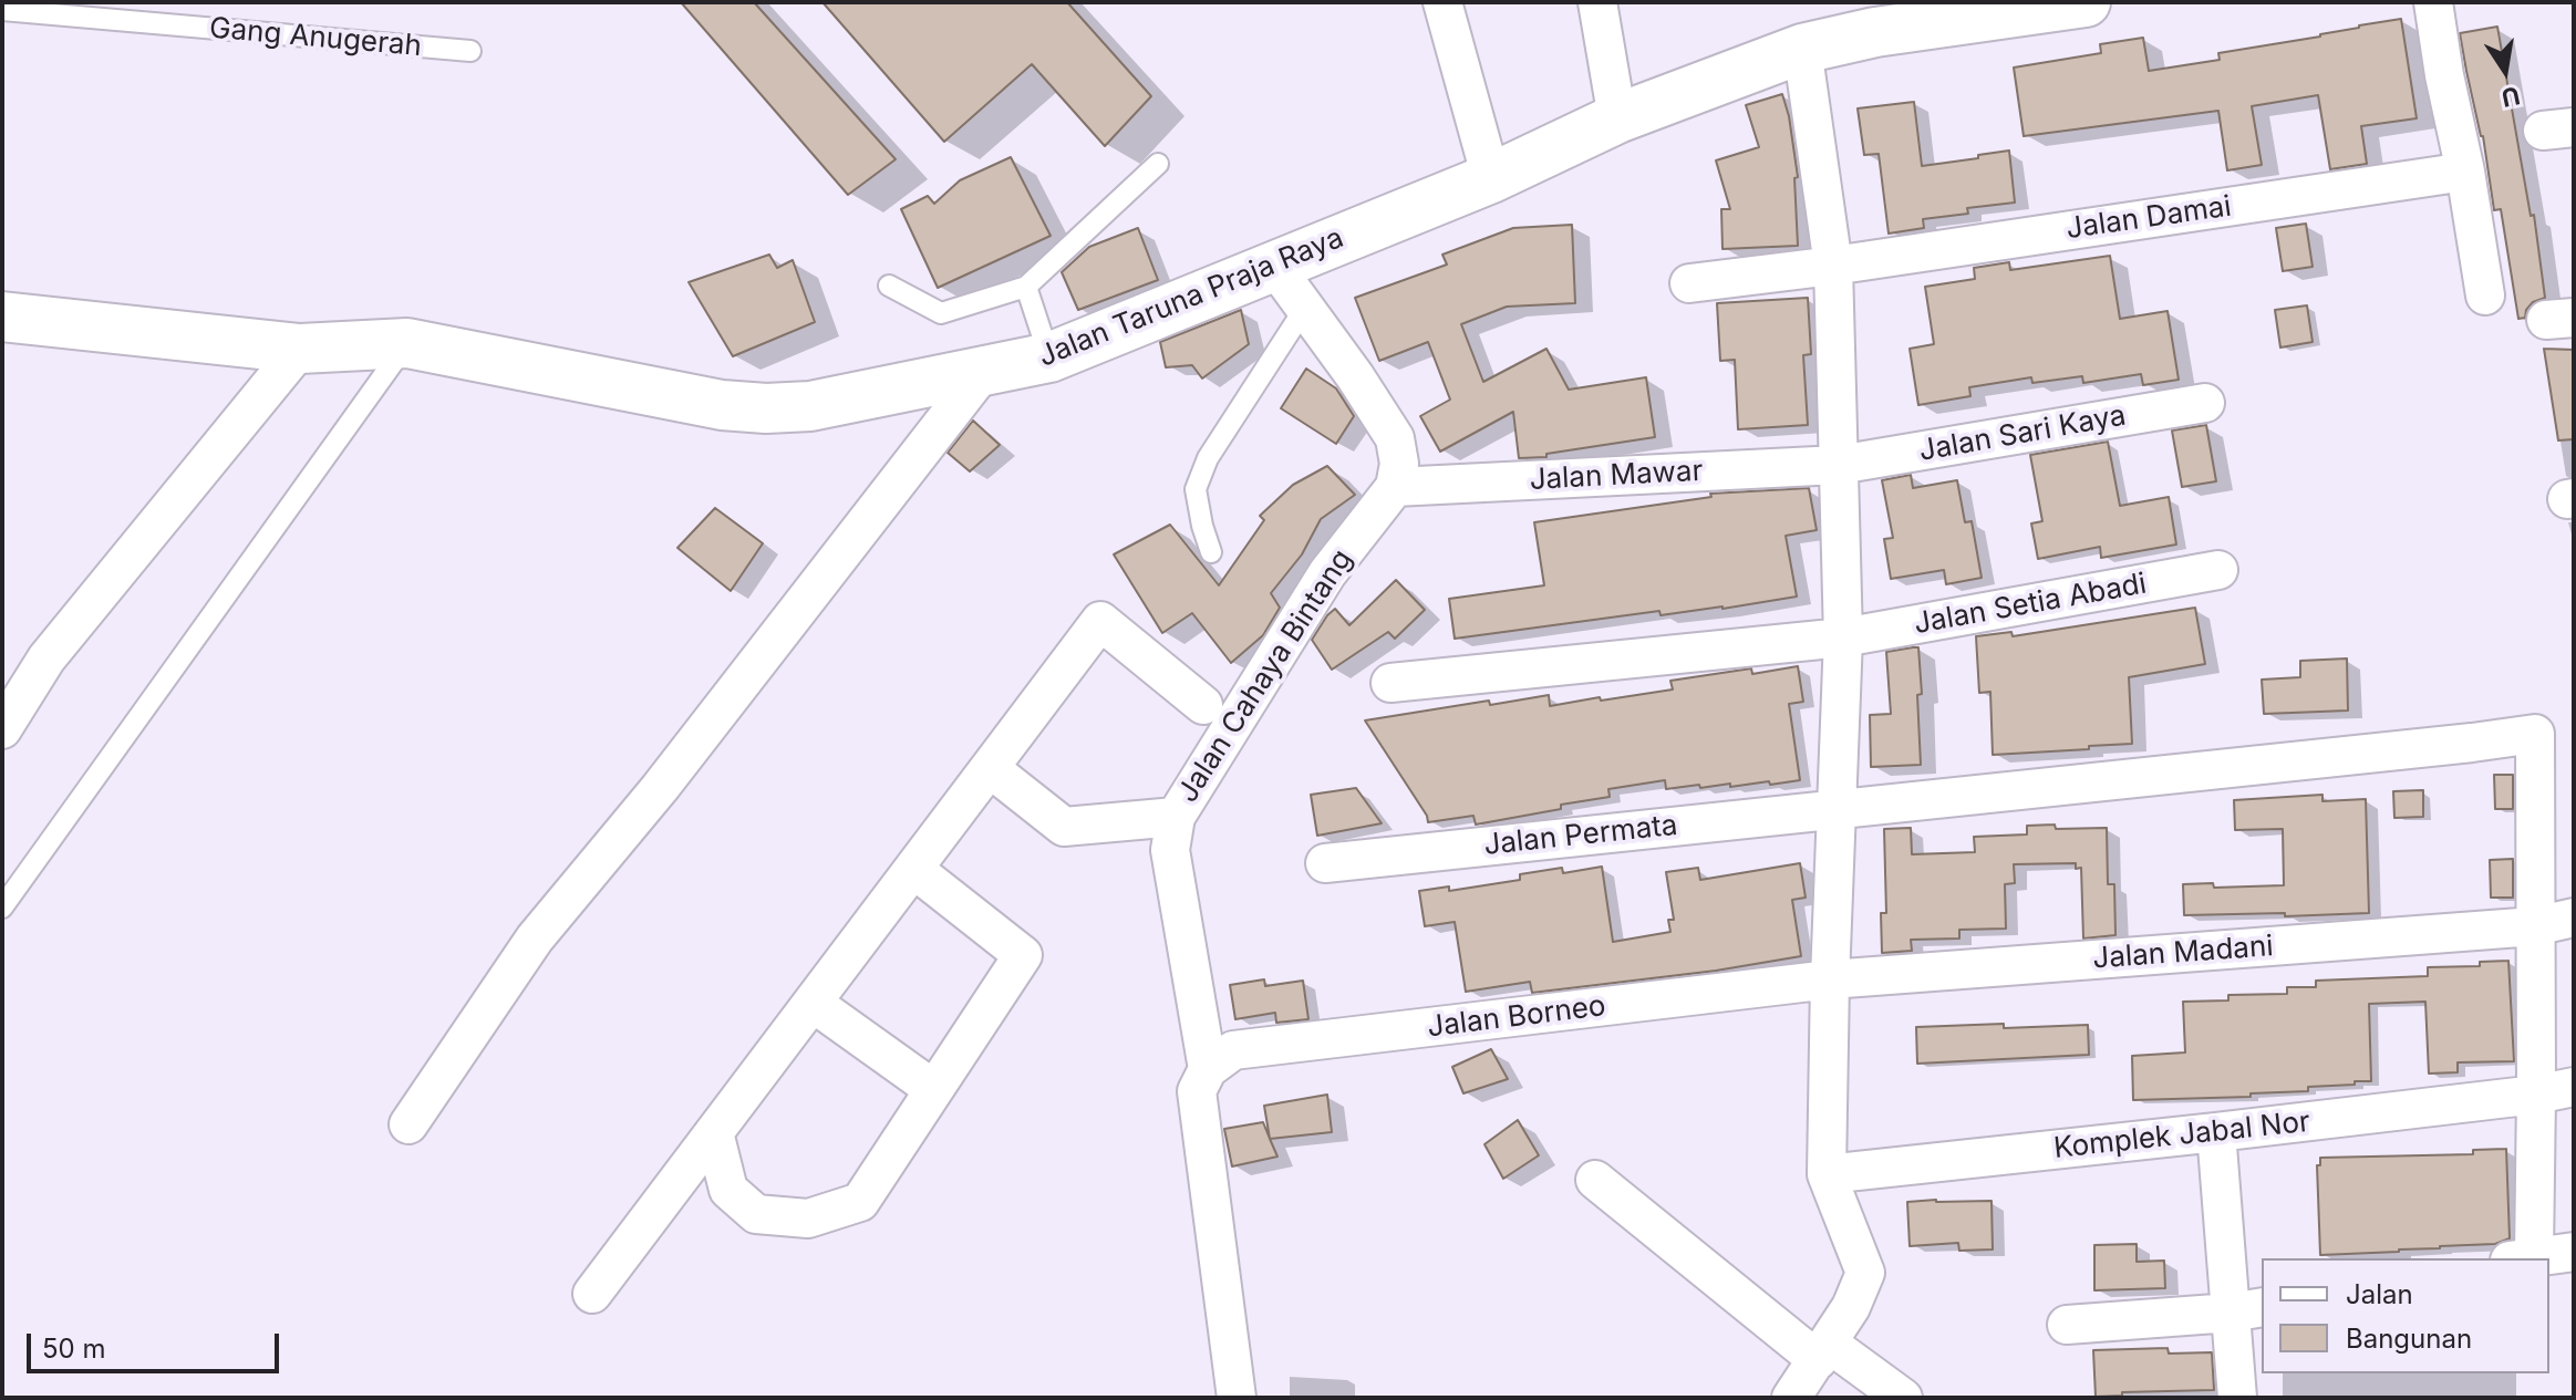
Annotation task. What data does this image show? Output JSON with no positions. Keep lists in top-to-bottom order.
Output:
{
  "streets": {
    "street": [
      "Jalan Damai",
      "Jalan Taruna Praja Raya",
      "Jalan Sari Kaya",
      "Jalan Mawar",
      "Jalan Setia Abadi",
      "Jalan Cahaya Bintang",
      "Jalan Permata",
      "Jalan Madani",
      "Jalan Borneo",
      "Komplek Jabal Nor"
    ],
    "lane": ["Gang Anugerah"]
  },
  "crossings": [
    ["Jalan Sari Kaya", "Jalan Mawar"],
    ["Jalan Mawar", "Jalan Cahaya Bintang"],
    ["Jalan Cahaya Bintang", "Jalan Borneo"],
    ["Jalan Permata", "Jalan Madani"],
    ["Jalan Madani", "Jalan Borneo"]
  ],
  "legend": ["Jalan", "Bangunan"],
  "scale_bar": "50 m",
  "north": "bottom"
}
